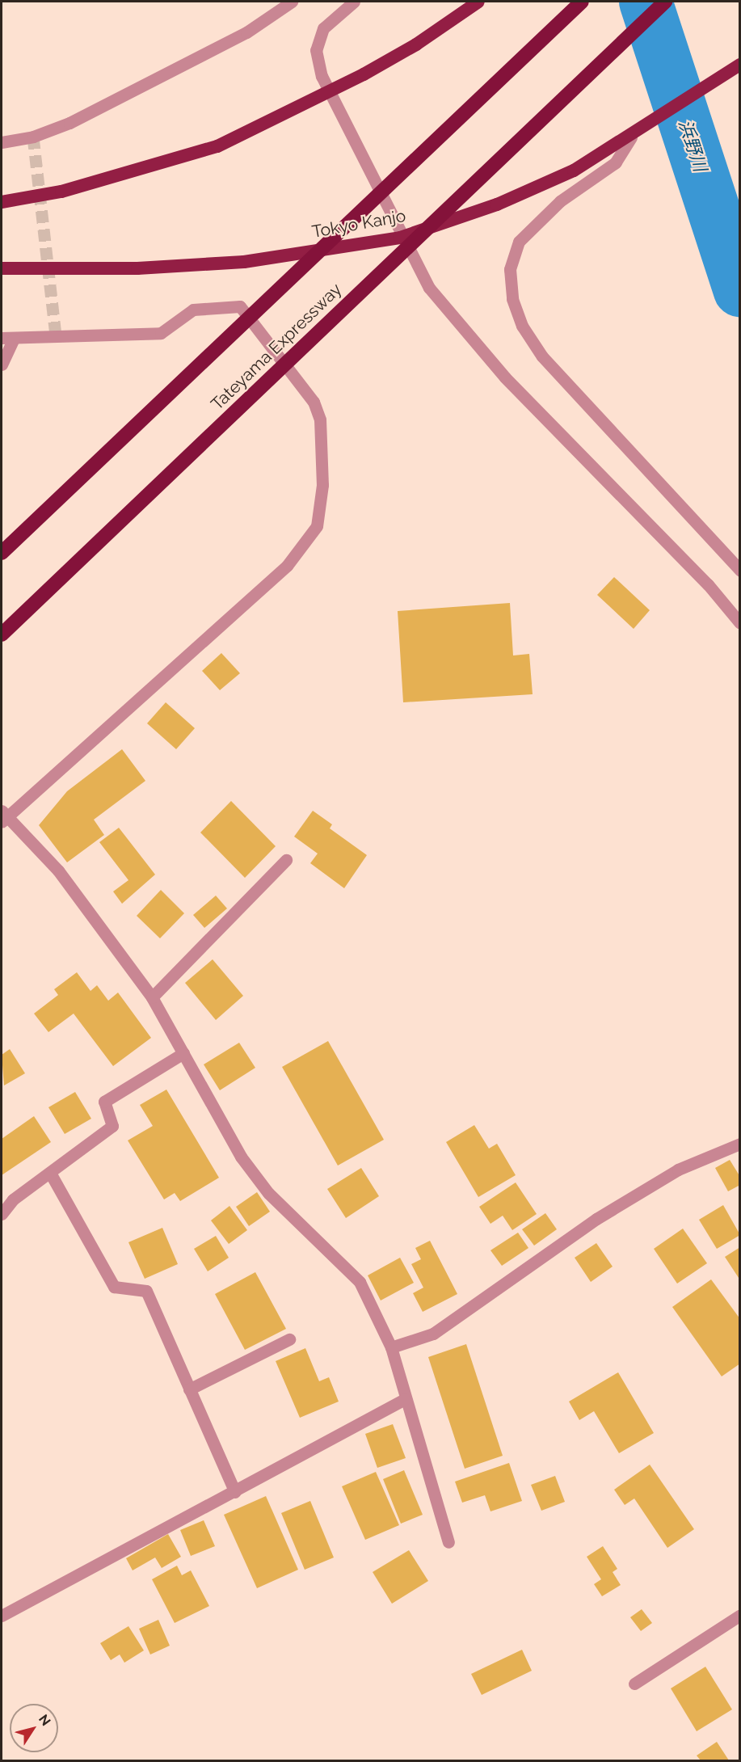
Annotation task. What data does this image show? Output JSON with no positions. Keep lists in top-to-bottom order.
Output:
{
  "streets": {
    "highway": ["Tokyo Kanjo", "Tateyama Expressway"]
  },
  "water": ["浜野川"],
  "north": "top right"
}
